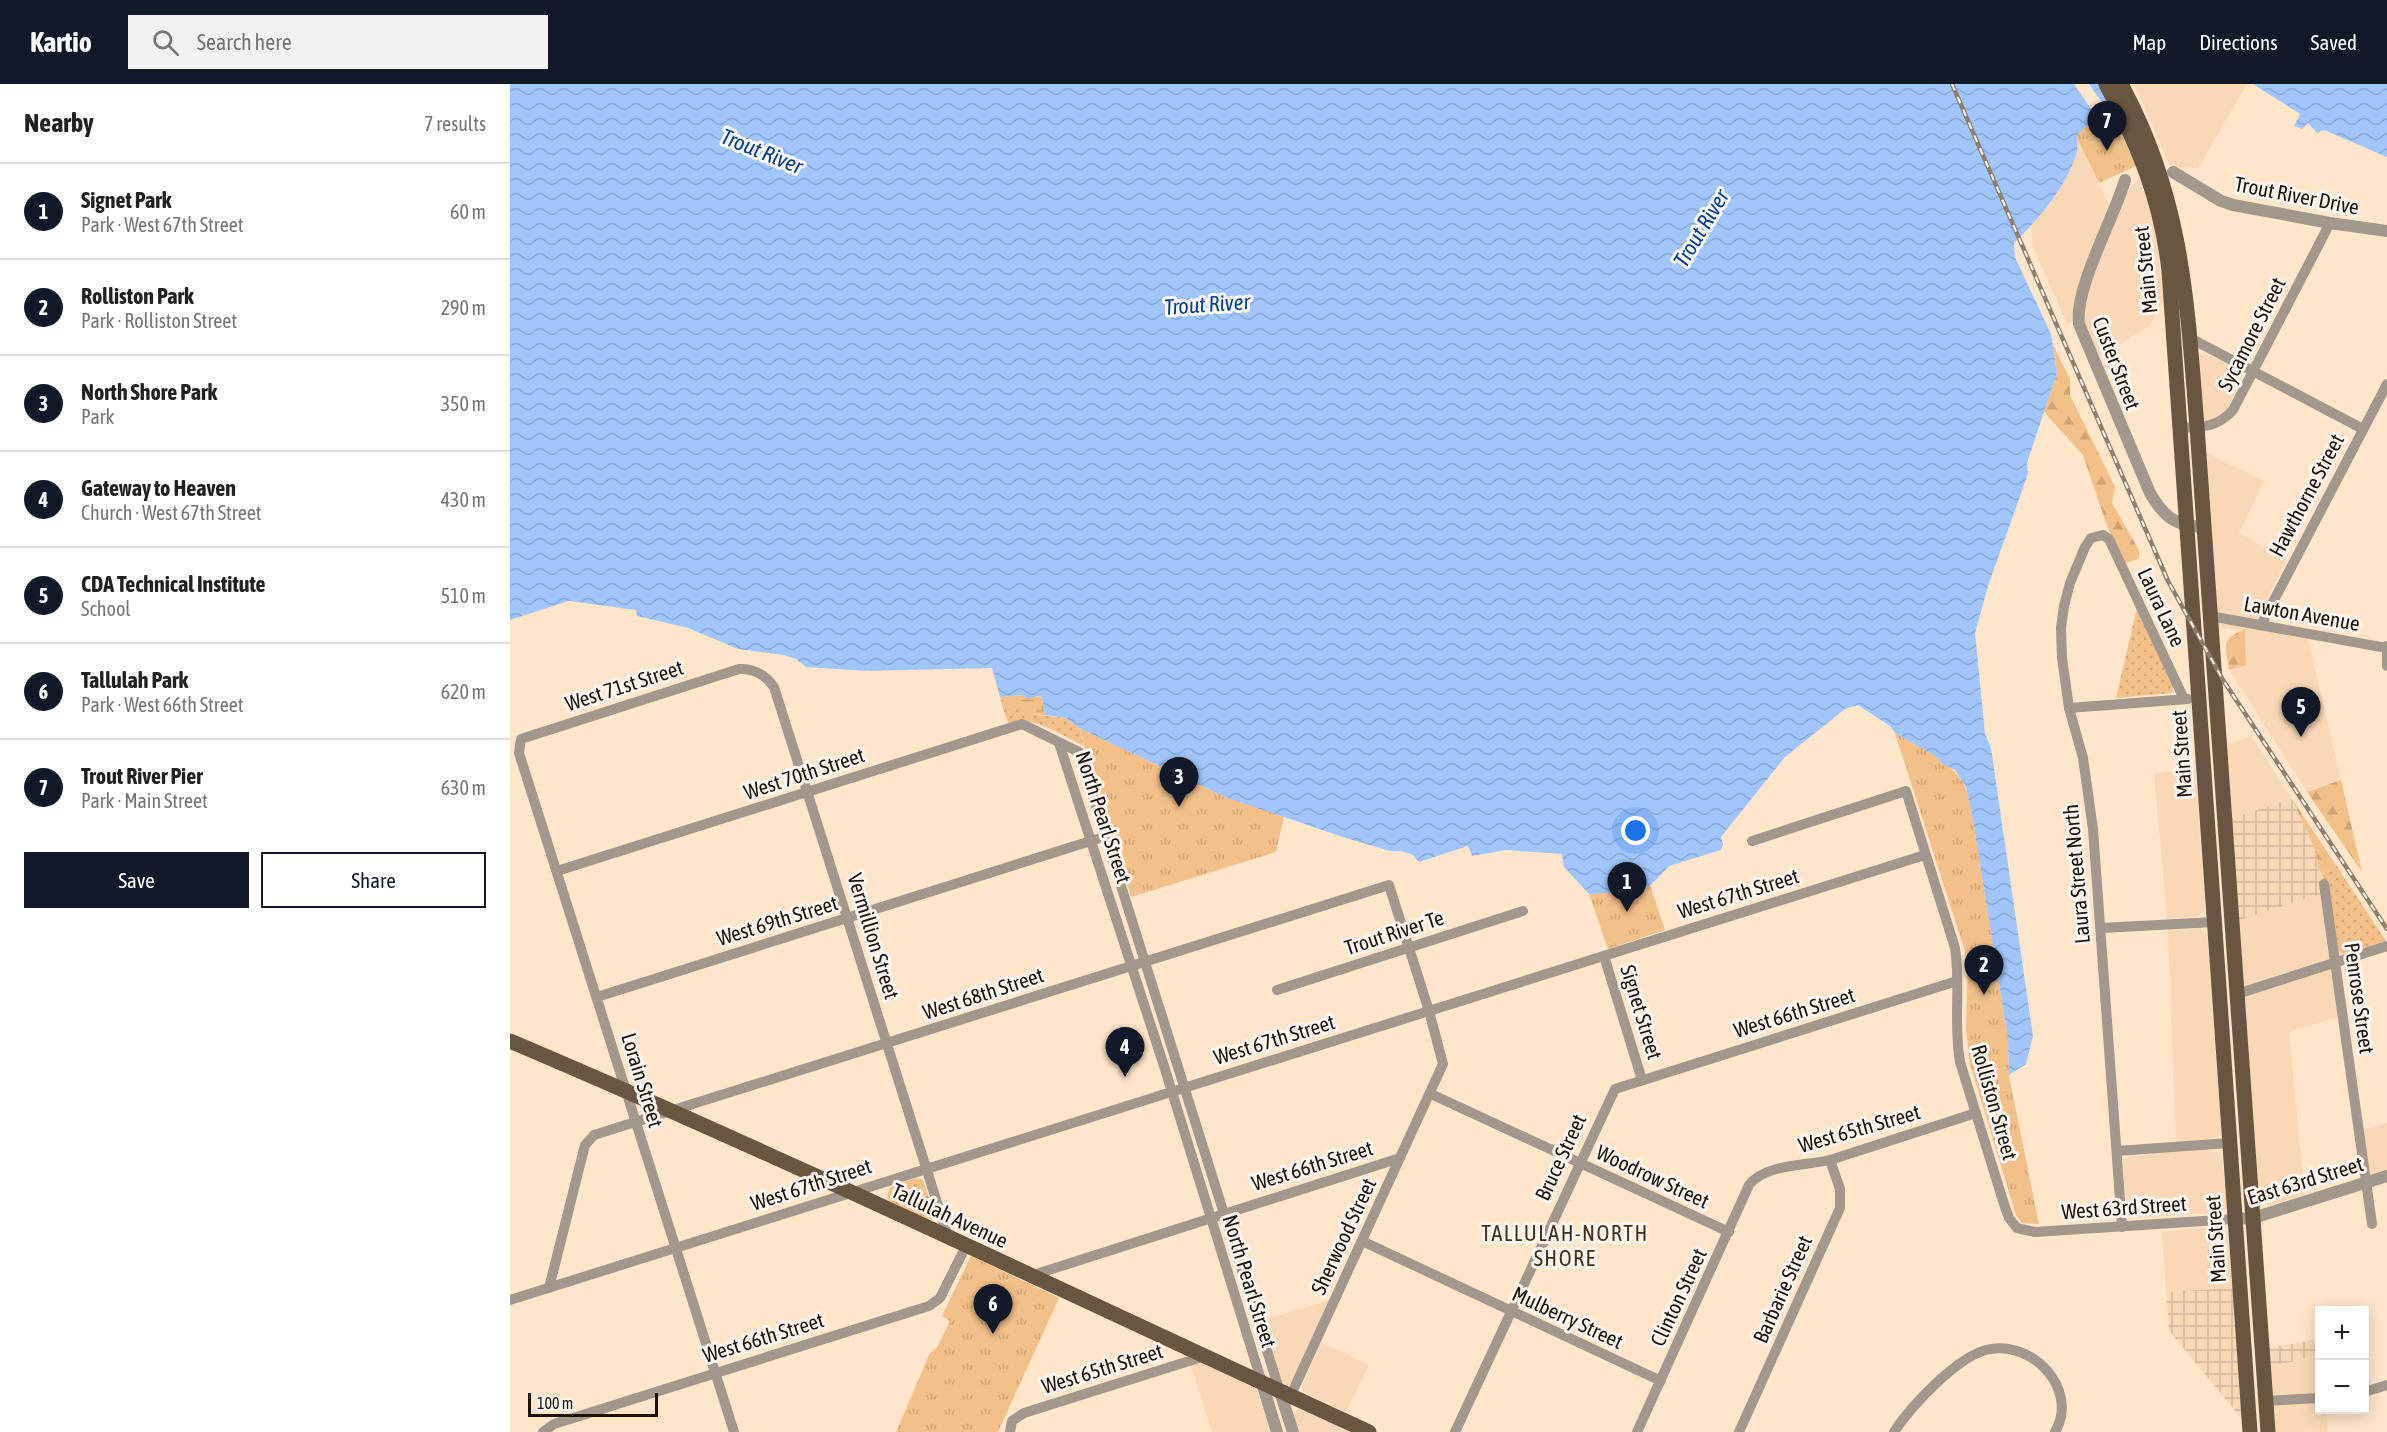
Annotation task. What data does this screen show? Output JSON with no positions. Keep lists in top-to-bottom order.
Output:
{
  "streets": {
    "main road": ["Main Street", "Tallulah Avenue"],
    "street": [
      "Trout River Drive",
      "Sycamore Street",
      "Custer Street",
      "Hawthorne Street",
      "Laura Lane",
      "Lawton Avenue",
      "West 71st Street",
      "West 70th Street",
      "North Pearl Street",
      "Laura Street North",
      "West 67th Street",
      "West 69th Street",
      "Trout River Te",
      "Vermillion Street",
      "West 68th Street",
      "Penrose Street",
      "Signet Street",
      "West 66th Street",
      "Lorain Street",
      "Rolliston Street",
      "West 65th Street",
      "Bruce Street",
      "Woodrow Street",
      "East 63rd Street",
      "West 63rd Street",
      "Sherwood Street",
      "Barbarie Street",
      "Clinton Street",
      "Mulberry Street"
    ]
  },
  "crossings": [
    ["Trout River Drive", "Sycamore Street"],
    ["Main Street", "Sycamore Street"],
    ["Main Street", "Custer Street"],
    ["Main Street", "Laura Lane"],
    ["Main Street", "Lawton Avenue"],
    ["Main Street", "East 63rd Street"],
    ["Main Street", "West 63rd Street"],
    ["Hawthorne Street", "Lawton Avenue"],
    ["Laura Lane", "Laura Street North"],
    ["West 71st Street", "Vermillion Street"],
    ["West 71st Street", "Lorain Street"],
    ["West 70th Street", "North Pearl Street"],
    ["West 70th Street", "Vermillion Street"],
    ["West 70th Street", "Lorain Street"],
    ["North Pearl Street", "West 67th Street"],
    ["North Pearl Street", "West 69th Street"],
    ["North Pearl Street", "West 68th Street"],
    ["North Pearl Street", "West 66th Street"],
    ["North Pearl Street", "Tallulah Avenue"],
    ["North Pearl Street", "Sherwood Street"],
    ["Laura Street North", "West 63rd Street"],
    ["West 67th Street", "Vermillion Street"],
    ["West 67th Street", "West 68th Street"],
    ["West 67th Street", "Signet Street"],
    ["West 67th Street", "Lorain Street"],
    ["West 67th Street", "Tallulah Avenue"],
    ["West 67th Street", "Sherwood Street"],
    ["West 69th Street", "Vermillion Street"],
    ["West 69th Street", "Lorain Street"],
    ["Trout River Te", "West 68th Street"],
    ["Vermillion Street", "West 68th Street"],
    ["Vermillion Street", "Tallulah Avenue"],
    ["West 68th Street", "Lorain Street"],
    ["West 68th Street", "Tallulah Avenue"],
    ["Penrose Street", "East 63rd Street"],
    ["Signet Street", "West 66th Street"],
    ["Signet Street", "Bruce Street"],
    ["West 66th Street", "Lorain Street"],
    ["West 66th Street", "Rolliston Street"],
    ["West 66th Street", "Bruce Street"],
    ["West 66th Street", "Tallulah Avenue"],
    ["West 66th Street", "Sherwood Street"],
    ["Lorain Street", "Tallulah Avenue"],
    ["Rolliston Street", "West 65th Street"],
    ["Rolliston Street", "West 63rd Street"],
    ["West 65th Street", "Tallulah Avenue"],
    ["West 65th Street", "Barbarie Street"],
    ["West 65th Street", "Clinton Street"],
    ["Bruce Street", "Woodrow Street"],
    ["Bruce Street", "Mulberry Street"],
    ["Woodrow Street", "Sherwood Street"],
    ["Woodrow Street", "Clinton Street"],
    ["East 63rd Street", "West 63rd Street"],
    ["Tallulah Avenue", "Sherwood Street"],
    ["Sherwood Street", "Mulberry Street"],
    ["Clinton Street", "Mulberry Street"]
  ],
  "districts": ["TALLULAH-NORTH SHORE"],
  "water": ["Trout River"],
  "scale_bar": "100 m",
  "page": {
    "header": "Kartio",
    "search": "Search here",
    "nav": ["Map", "Directions", "Saved"],
    "heading": ["Nearby", "7 results"],
    "pins": [
      "7",
      "5",
      "3",
      "1",
      "2",
      "4",
      "6"
    ],
    "list": [
      {
        "mark": "1",
        "name": "Signet Park",
        "note": "Park · West 67th Street",
        "value": "60 m"
      },
      {
        "mark": "2",
        "name": "Rolliston Park",
        "note": "Park · Rolliston Street",
        "value": "290 m"
      },
      {
        "mark": "3",
        "name": "North Shore Park",
        "note": "Park",
        "value": "350 m"
      },
      {
        "mark": "4",
        "name": "Gateway to Heaven",
        "note": "Church · West 67th Street",
        "value": "430 m"
      },
      {
        "mark": "5",
        "name": "CDA Technical Institute",
        "note": "School",
        "value": "510 m"
      },
      {
        "mark": "6",
        "name": "Tallulah Park",
        "note": "Park · West 66th Street",
        "value": "620 m"
      },
      {
        "mark": "7",
        "name": "Trout River Pier",
        "note": "Park · Main Street",
        "value": "630 m"
      }
    ],
    "buttons": ["Save", "Share"],
    "map_buttons": ["+", "−"],
    "scale": "100 m"
  }
}
